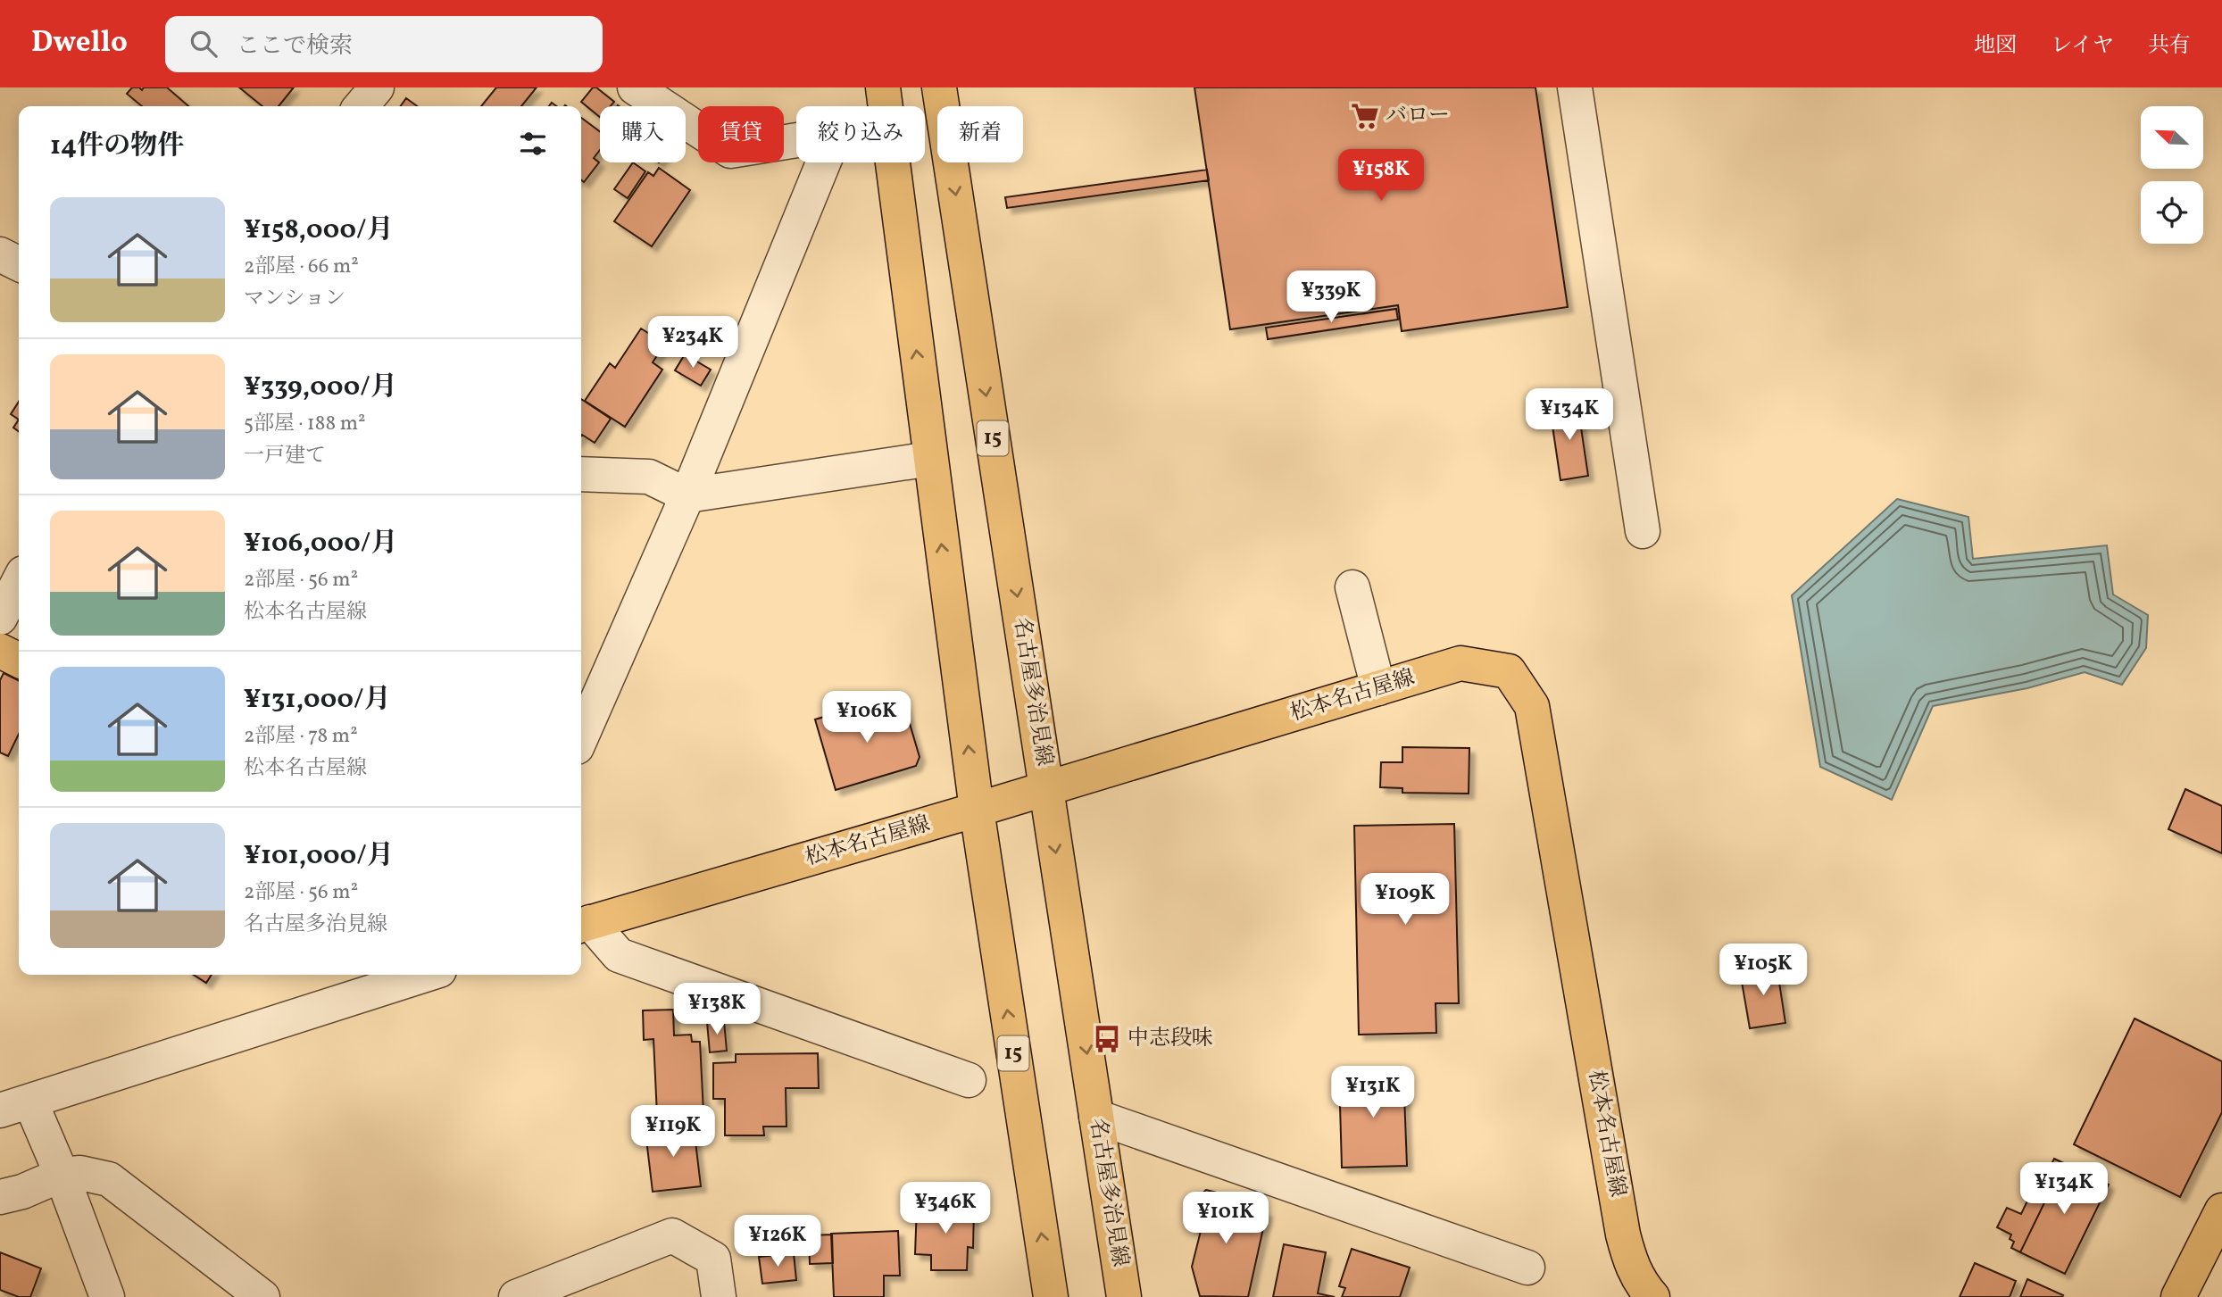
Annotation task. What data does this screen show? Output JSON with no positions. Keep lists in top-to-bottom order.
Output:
{
  "streets": {
    "main road": ["15", "名古屋多治見線", "松本名古屋線"]
  },
  "crossings": [
    ["15", "松本名古屋線"],
    ["名古屋多治見線", "松本名古屋線"]
  ],
  "places": {
    "supermarket": ["バロー"],
    "bus stop": ["中志段味"]
  },
  "north": "top left",
  "page": {
    "header": "Dwello",
    "search": "ここで検索",
    "nav": ["地図", "レイヤ", "共有"],
    "chip": [
      "購入",
      "賃貸",
      "絞り込み",
      "新着"
    ],
    "heading": "14件の物件",
    "price": [
      "¥158K",
      "¥339K",
      "¥234K",
      "¥134K",
      "¥106K",
      "¥109K",
      "¥105K",
      "¥138K",
      "¥131K",
      "¥119K",
      "¥134K",
      "¥346K",
      "¥101K",
      "¥126K"
    ],
    "list": [
      {
        "name": "¥158,000/月",
        "note": "2部屋 · 66 m² · マンション"
      },
      {
        "name": "¥339,000/月",
        "note": "5部屋 · 188 m² · 一戸建て"
      },
      {
        "name": "¥106,000/月",
        "note": "2部屋 · 56 m² · 松本名古屋線"
      },
      {
        "name": "¥131,000/月",
        "note": "2部屋 · 78 m² · 松本名古屋線"
      },
      {
        "name": "¥101,000/月",
        "note": "2部屋 · 56 m² · 名古屋多治見線"
      }
    ]
  }
}
